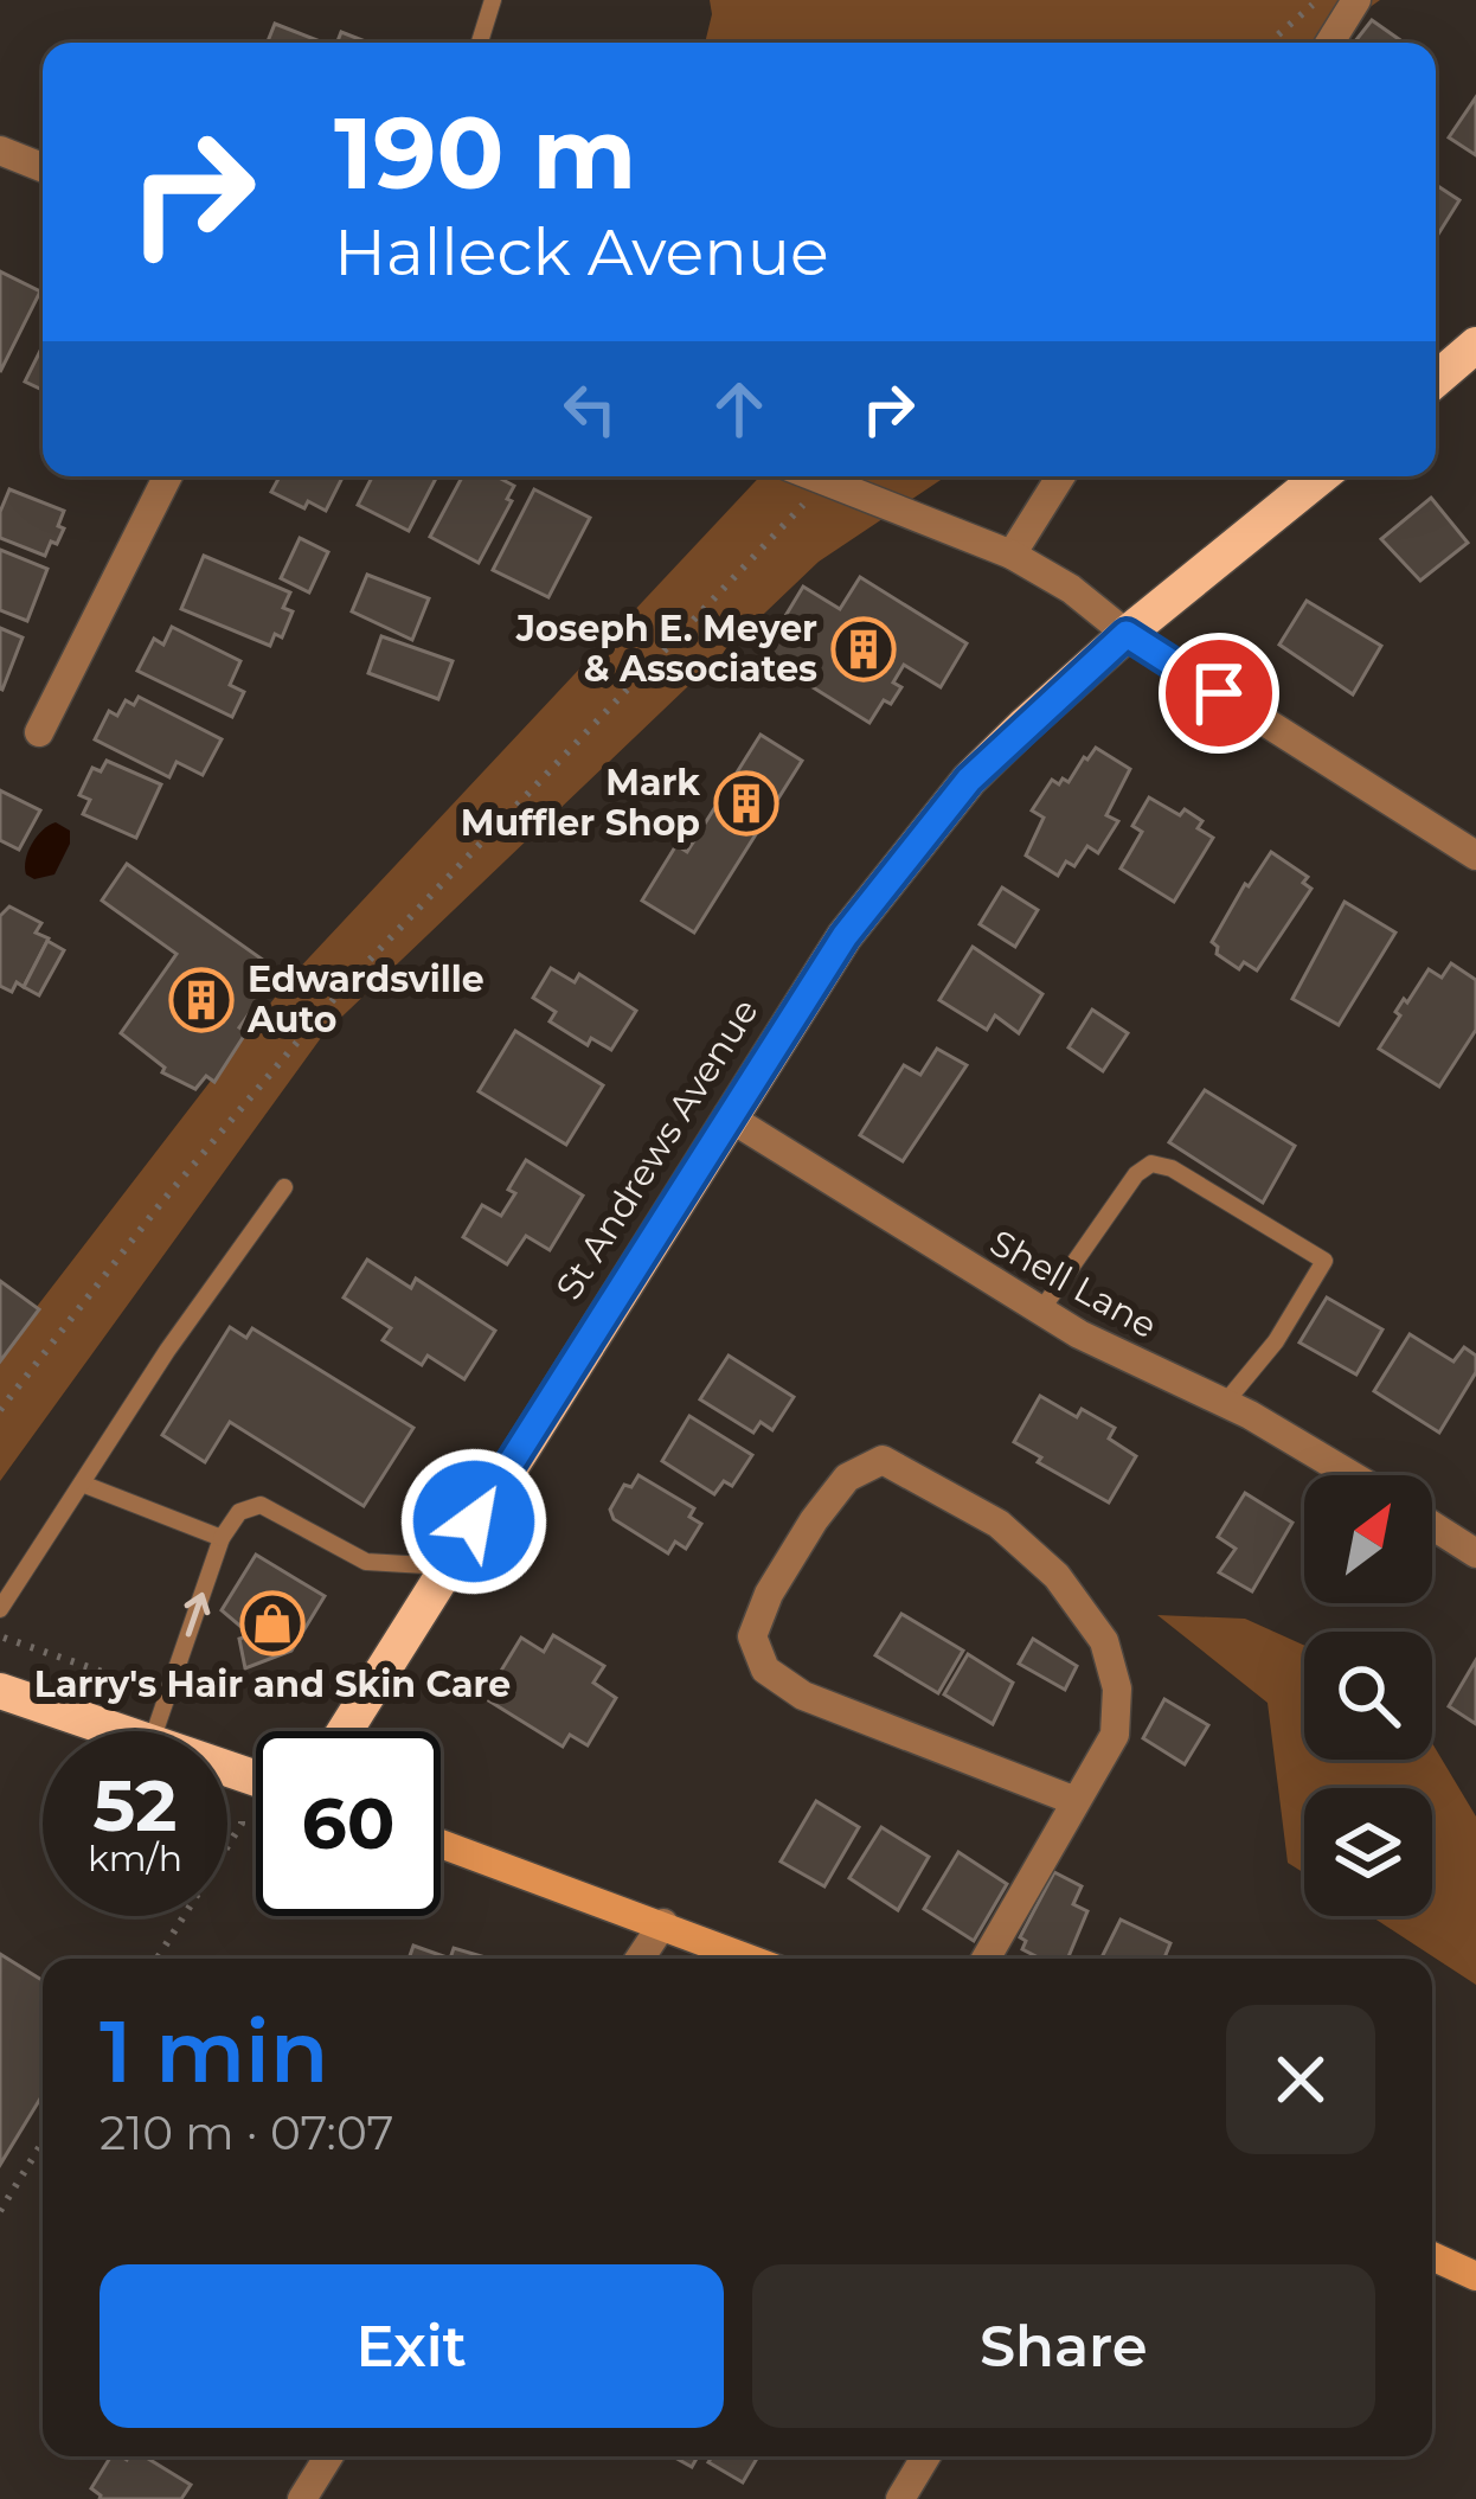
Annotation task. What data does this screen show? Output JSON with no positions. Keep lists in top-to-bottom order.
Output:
{
  "streets": {
    "main road": ["St Andrews Avenue"],
    "street": ["Shell Lane"]
  },
  "crossings": [
    ["St Andrews Avenue", "Shell Lane"]
  ],
  "places": {
    "building": ["Joseph E. Meyer & Associates", "Mark Muffler Shop", "Edwardsville Auto"],
    "shop": ["Larry's Hair and Skin Care"]
  },
  "north": "top right",
  "page": {
    "turn": ["190 m", "Halleck Avenue"],
    "speed": "52 km/h",
    "limit": "60",
    "heading": ["1 min", "210 m · 07:07"],
    "buttons": ["Exit", "Share"]
  }
}
